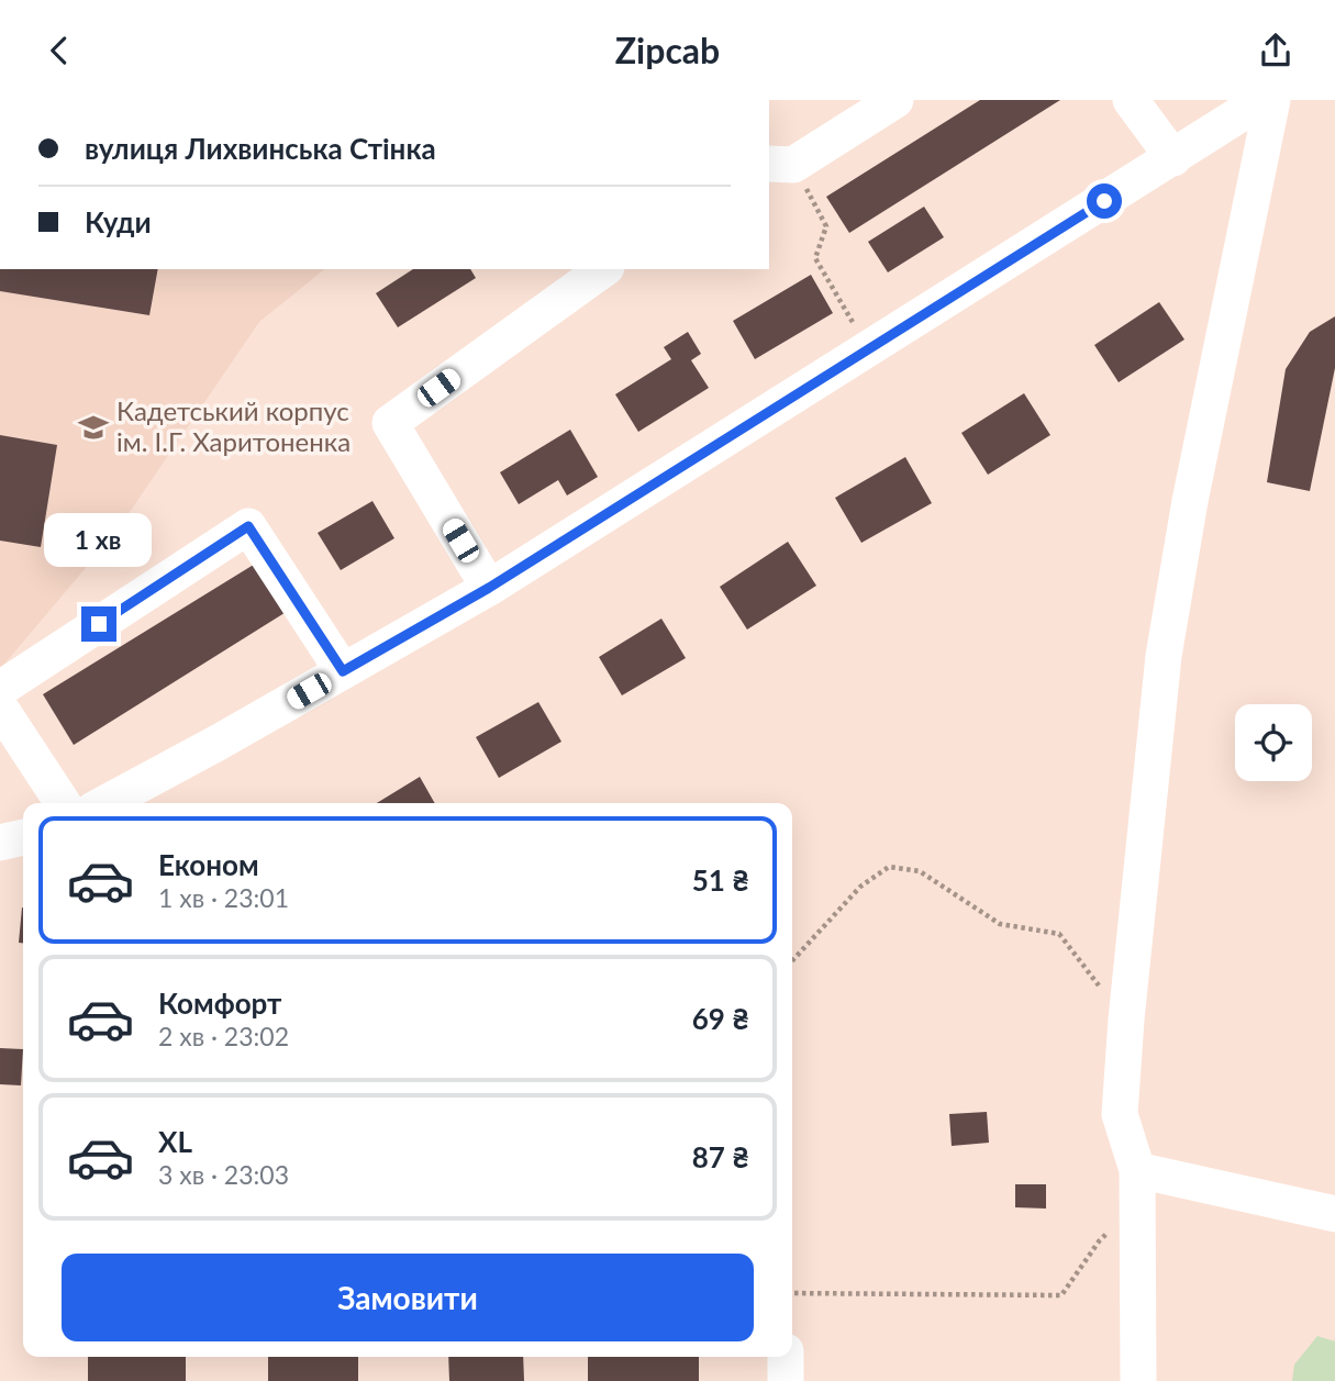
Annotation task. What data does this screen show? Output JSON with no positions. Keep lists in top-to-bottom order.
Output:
{
  "places": {
    "school or university": ["Кадетський корпус ім. І.Г. Харитоненка"]
  },
  "page": {
    "header": "Zipcab",
    "banner": ["вулиця Лихвинська Стінка", "Куди"],
    "bubble": "1 хв",
    "list": [
      {
        "name": "Економ",
        "note": "1 хв · 23:01",
        "value": "51 ₴"
      },
      {
        "name": "Комфорт",
        "note": "2 хв · 23:02",
        "value": "69 ₴"
      },
      {
        "name": "XL",
        "note": "3 хв · 23:03",
        "value": "87 ₴"
      }
    ],
    "buttons": "Замовити"
  }
}
